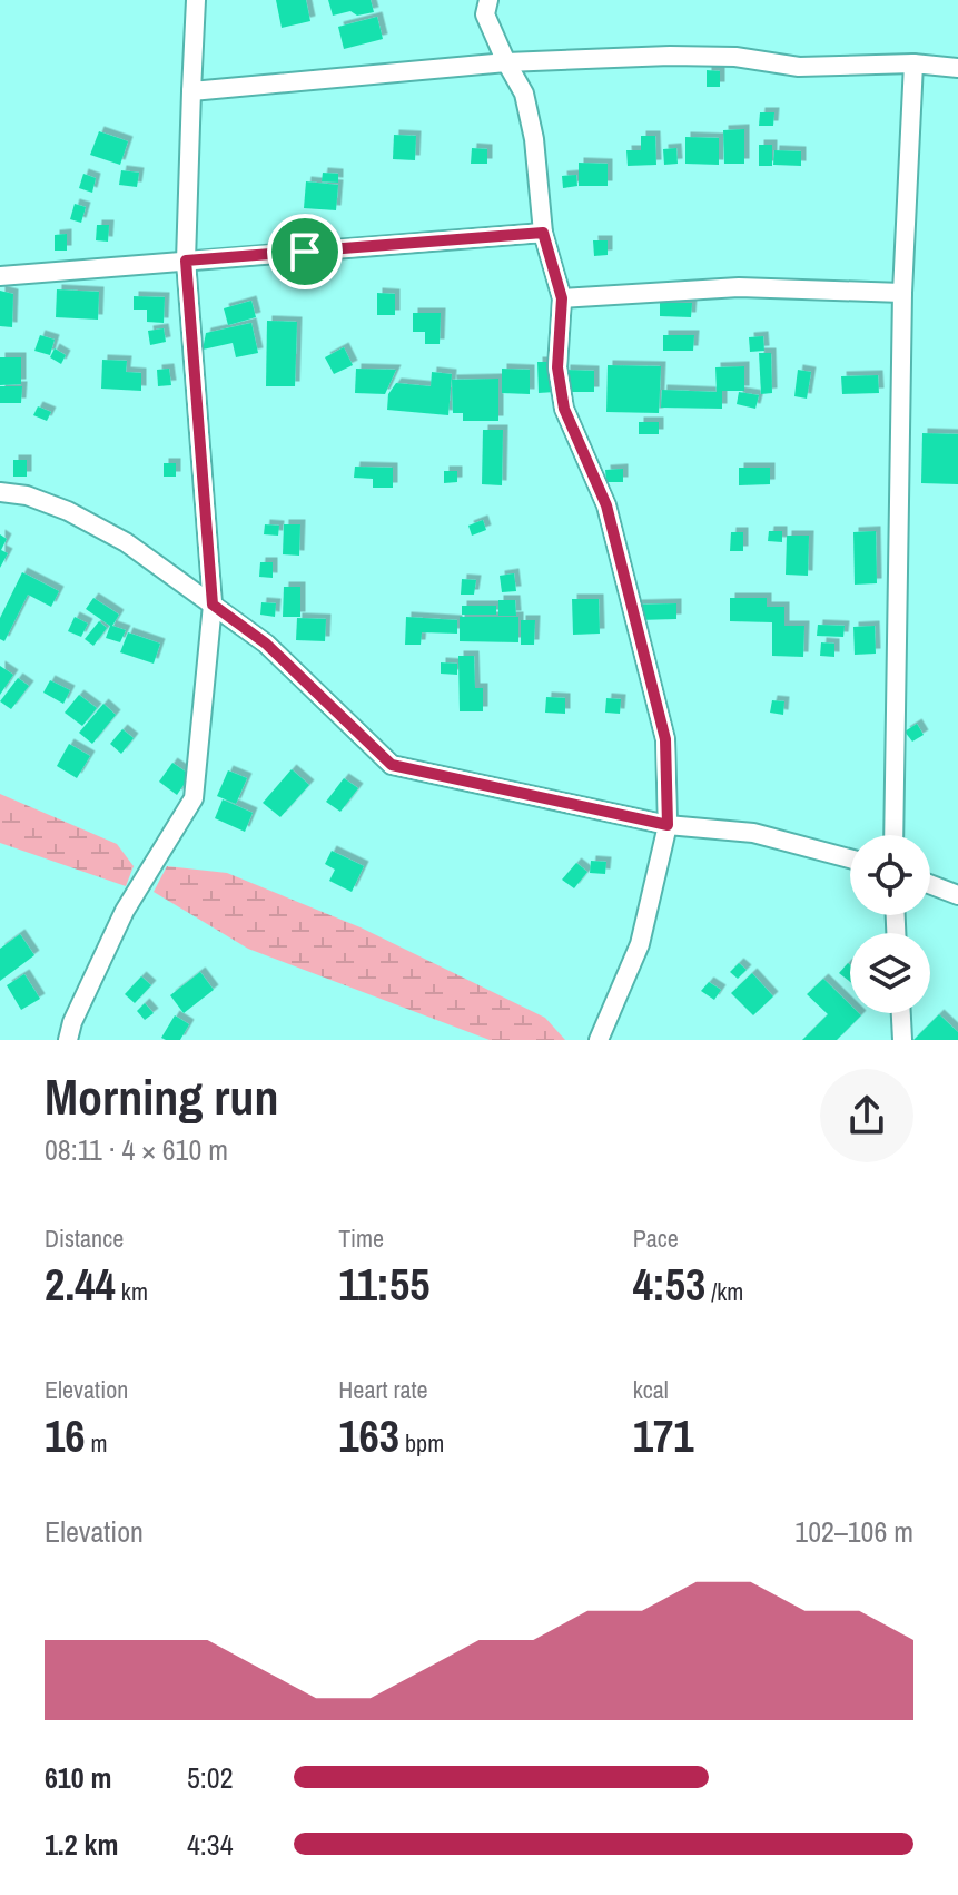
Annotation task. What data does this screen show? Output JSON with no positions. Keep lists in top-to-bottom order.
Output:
{
  "page": {
    "heading": ["Morning run", "08:11 · 4 × 610 m"],
    "stats": [
      ["Distance", "2.44 km"],
      ["Time", "11:55"],
      ["Pace", "4:53 /km"],
      ["Elevation", "16 m"],
      ["Heart rate", "163 bpm"],
      ["kcal", "171"]
    ],
    "chart": ["Elevation", "102–106 m"],
    "list": [
      {
        "name": "610 m",
        "note": "5:02"
      },
      {
        "name": "1.2 km",
        "note": "4:34"
      }
    ]
  }
}
